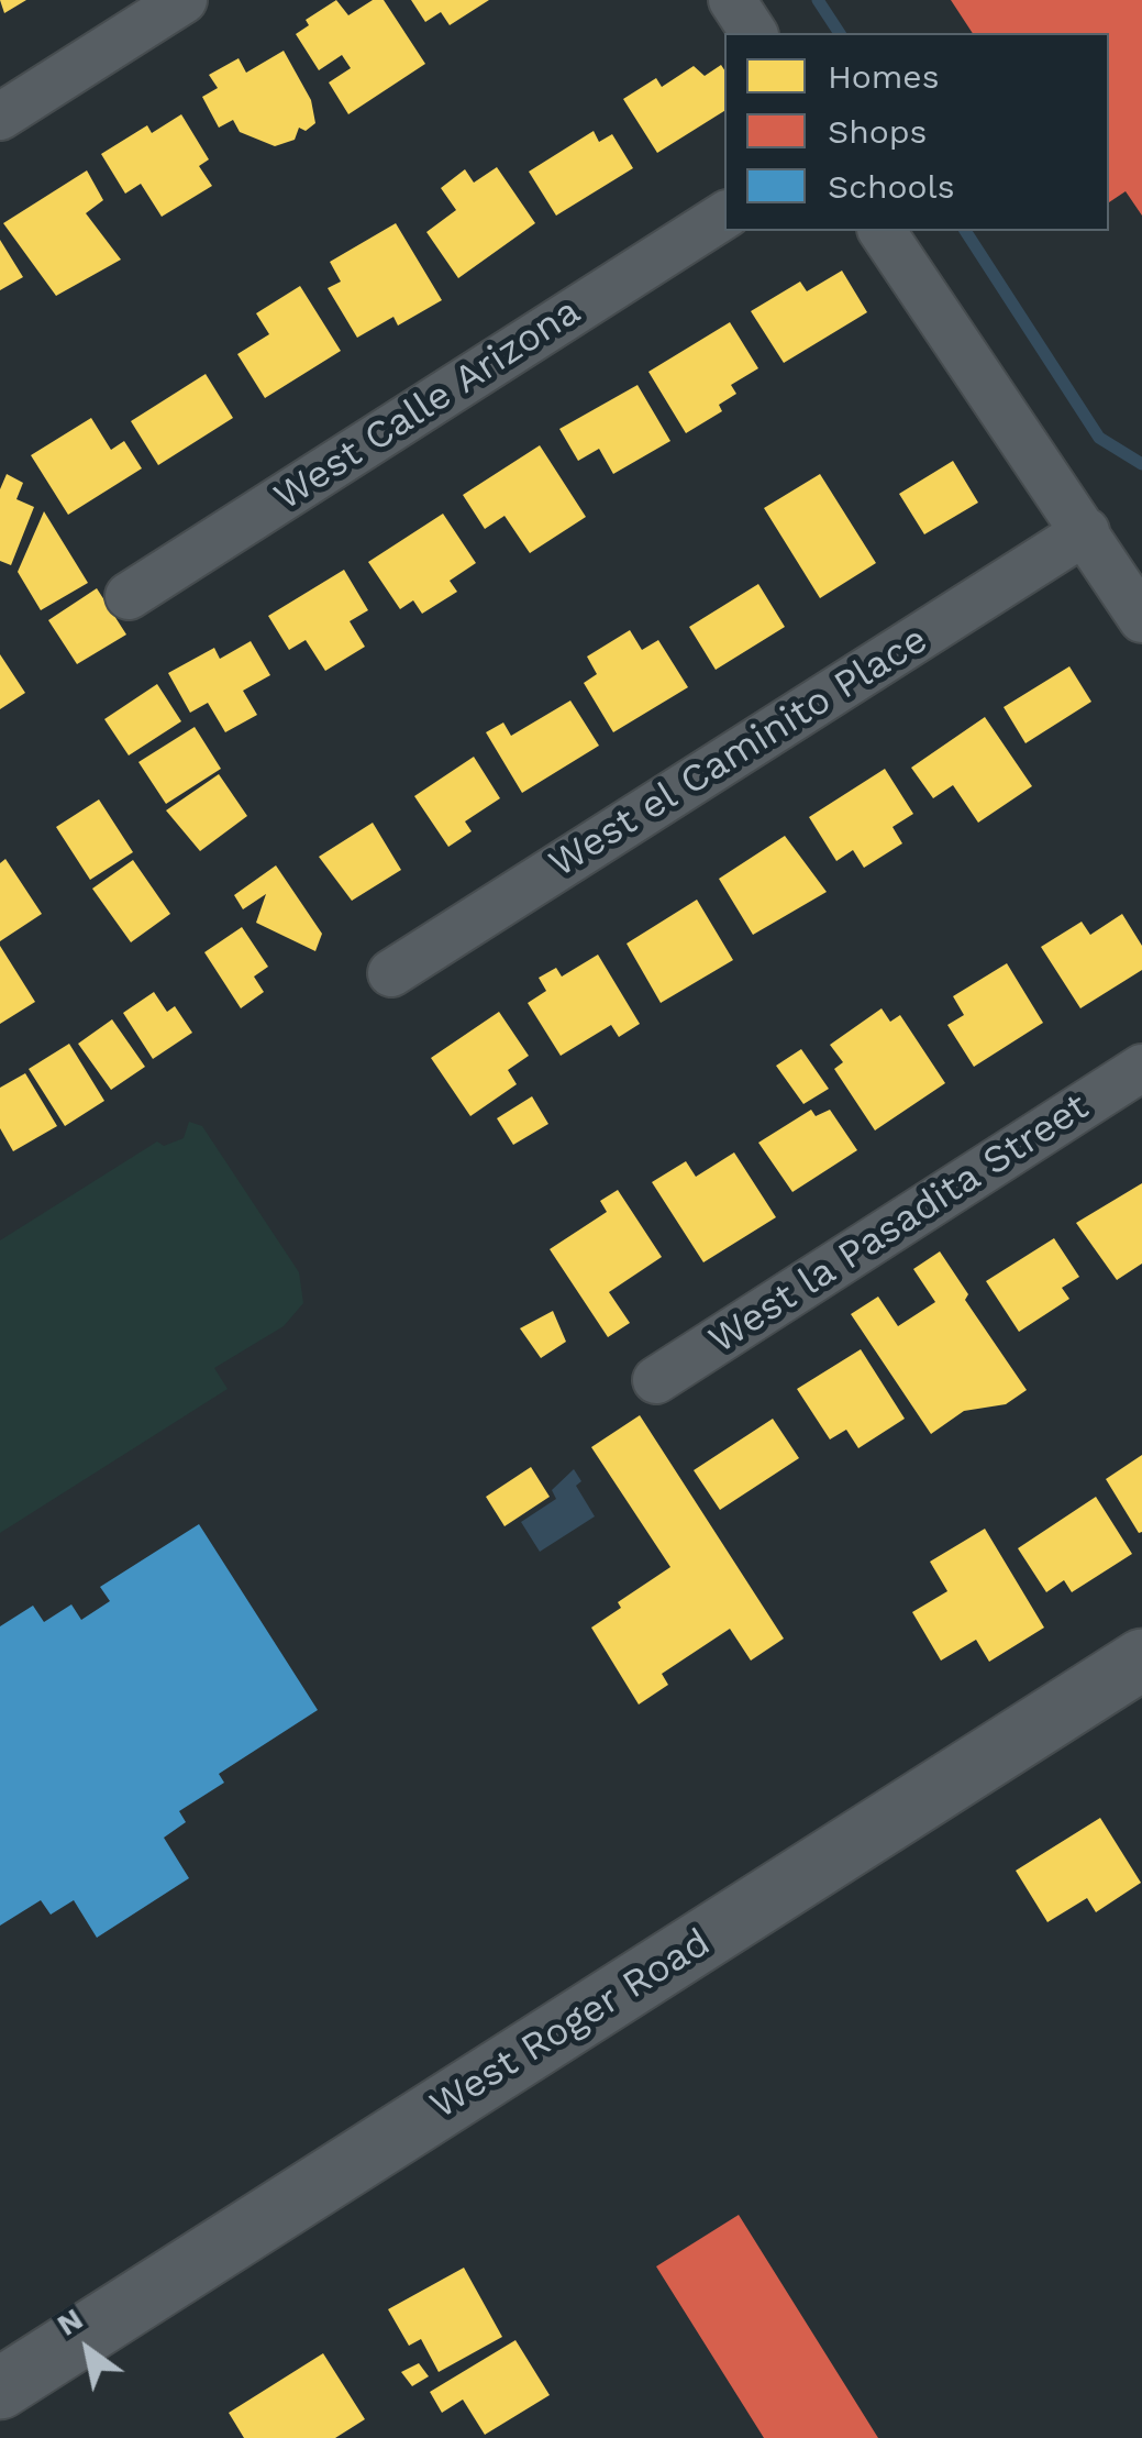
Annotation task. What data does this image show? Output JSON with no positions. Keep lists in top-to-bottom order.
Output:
{
  "streets": {
    "street": [
      "West Calle Arizona",
      "West el Caminito Place",
      "West la Pasadita Street",
      "West Roger Road"
    ]
  },
  "legend": ["Homes", "Shops", "Schools"],
  "north": "top left"
}
